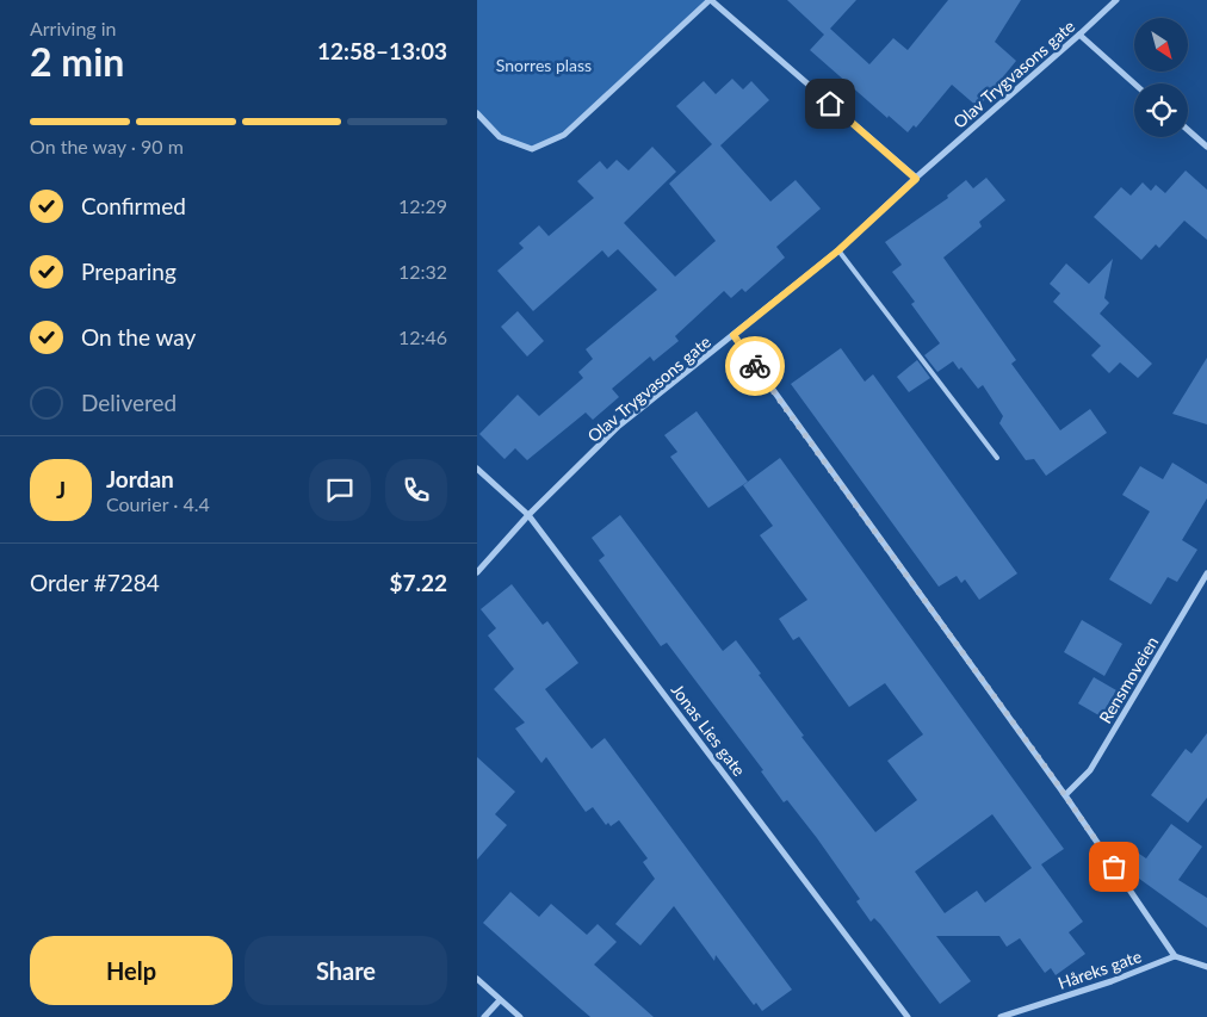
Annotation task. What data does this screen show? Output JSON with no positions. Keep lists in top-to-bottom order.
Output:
{
  "streets": {
    "street": [
      "Olav Trygvasons gate",
      "Rensmoveien",
      "Jonas Lies gate",
      "Håreks gate"
    ]
  },
  "crossings": [
    ["Olav Trygvasons gate", "Jonas Lies gate"]
  ],
  "parks": ["Snorres plass"],
  "north": "bottom right",
  "page": {
    "heading": ["2 min", "Arriving in", "12:58–13:03"],
    "panel": [
      "Jordan",
      "Courier · 4.4",
      "Order #7284",
      "$7.22"
    ],
    "bar": "On the way · 90 m",
    "list": [
      ["Confirmed", "12:29"],
      ["Preparing", "12:32"],
      ["On the way", "12:46"],
      "Delivered"
    ],
    "round": "J",
    "buttons": ["Help", "Share"]
  }
}
